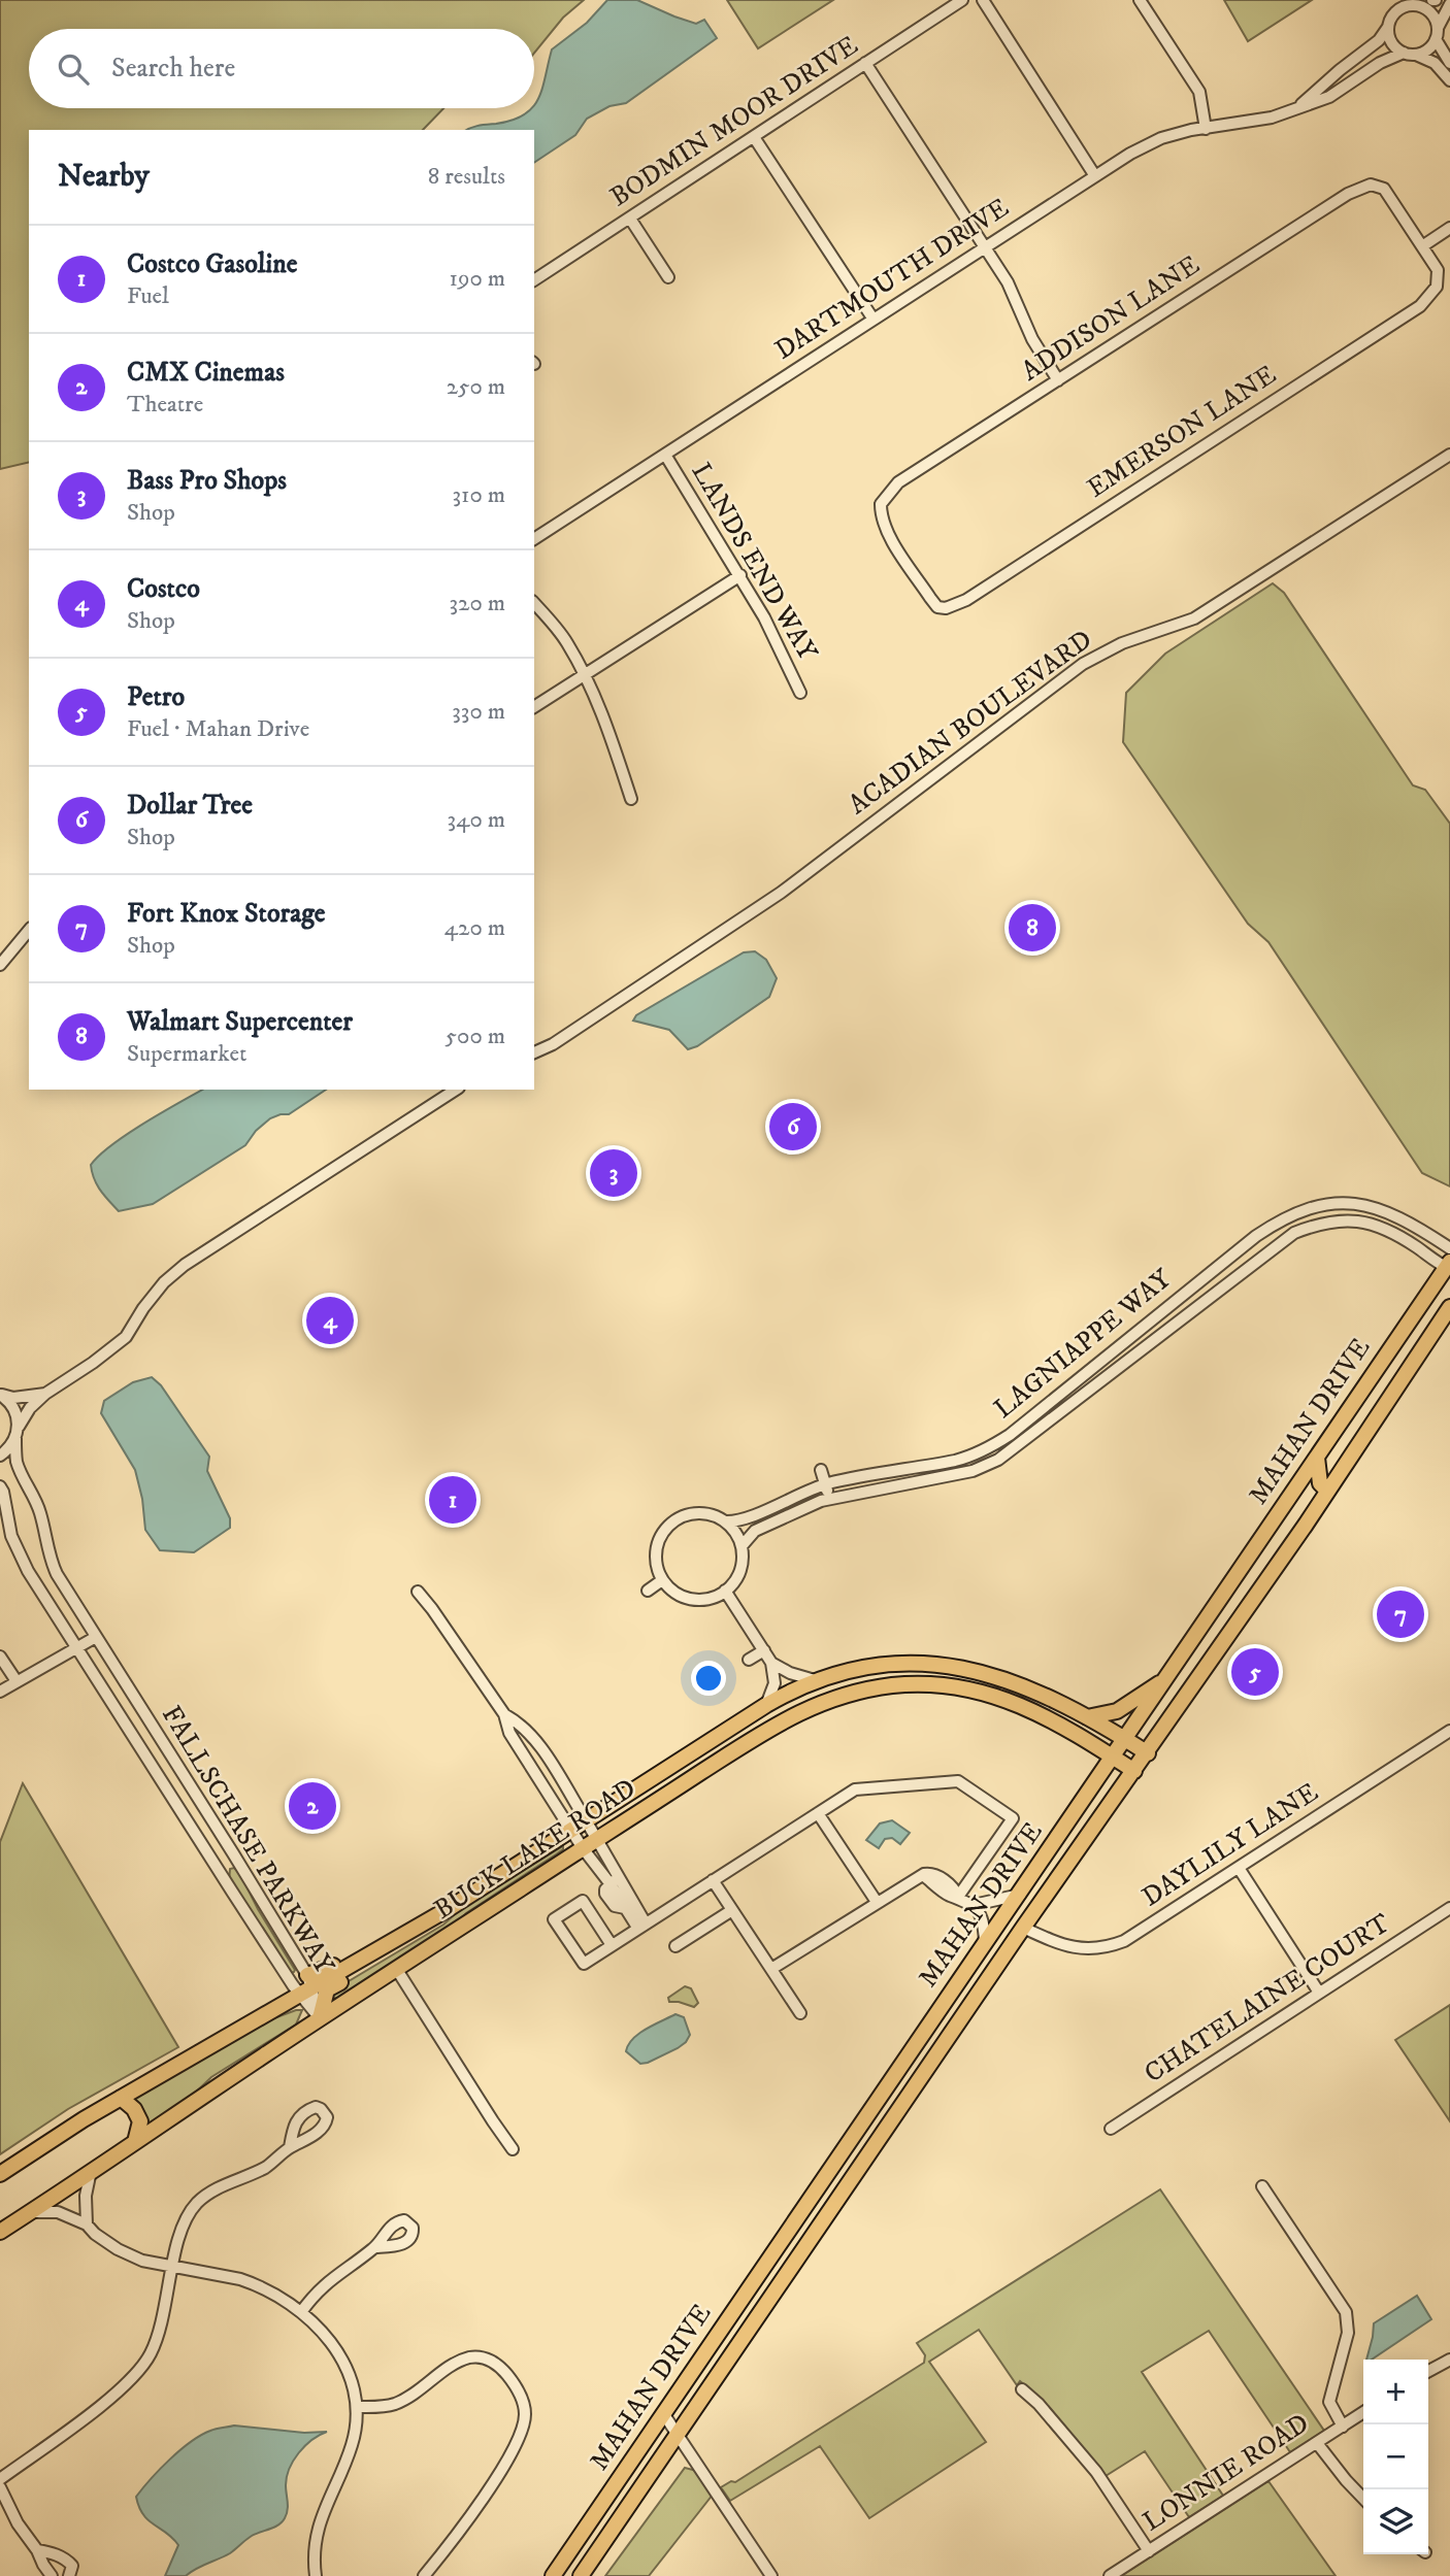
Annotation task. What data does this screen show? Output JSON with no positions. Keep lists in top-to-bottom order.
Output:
{
  "streets": {
    "main road": ["MAHAN DRIVE", "BUCK LAKE ROAD"],
    "street": [
      "BODMIN MOOR DRIVE",
      "DARTMOUTH DRIVE",
      "ADDISON LANE",
      "EMERSON LANE",
      "LANDS END WAY",
      "ACADIAN BOULEVARD",
      "LAGNIAPPE WAY",
      "FALLSCHASE PARKWAY",
      "DAYLILY LANE",
      "CHATELAINE COURT",
      "LONNIE ROAD"
    ]
  },
  "crossings": [
    ["DARTMOUTH DRIVE", "LANDS END WAY"],
    ["ADDISON LANE", "EMERSON LANE"],
    ["LAGNIAPPE WAY", "MAHAN DRIVE"],
    ["MAHAN DRIVE", "DAYLILY LANE"],
    ["MAHAN DRIVE", "BUCK LAKE ROAD"],
    ["FALLSCHASE PARKWAY", "BUCK LAKE ROAD"]
  ],
  "page": {
    "search": "Search here",
    "heading": ["Nearby", "8 results"],
    "list": [
      {
        "mark": "1",
        "name": "Costco Gasoline",
        "note": "Fuel",
        "value": "190 m"
      },
      {
        "mark": "2",
        "name": "CMX Cinemas",
        "note": "Theatre",
        "value": "250 m"
      },
      {
        "mark": "3",
        "name": "Bass Pro Shops",
        "note": "Shop",
        "value": "310 m"
      },
      {
        "mark": "4",
        "name": "Costco",
        "note": "Shop",
        "value": "320 m"
      },
      {
        "mark": "5",
        "name": "Petro",
        "note": "Fuel · Mahan Drive",
        "value": "330 m"
      },
      {
        "mark": "6",
        "name": "Dollar Tree",
        "note": "Shop",
        "value": "340 m"
      },
      {
        "mark": "7",
        "name": "Fort Knox Storage",
        "note": "Shop",
        "value": "420 m"
      },
      {
        "mark": "8",
        "name": "Walmart Supercenter",
        "note": "Supermarket",
        "value": "500 m"
      }
    ],
    "pins": [
      "8",
      "6",
      "3",
      "4",
      "1",
      "7",
      "5",
      "2"
    ],
    "map_buttons": ["+", "−"]
  }
}
